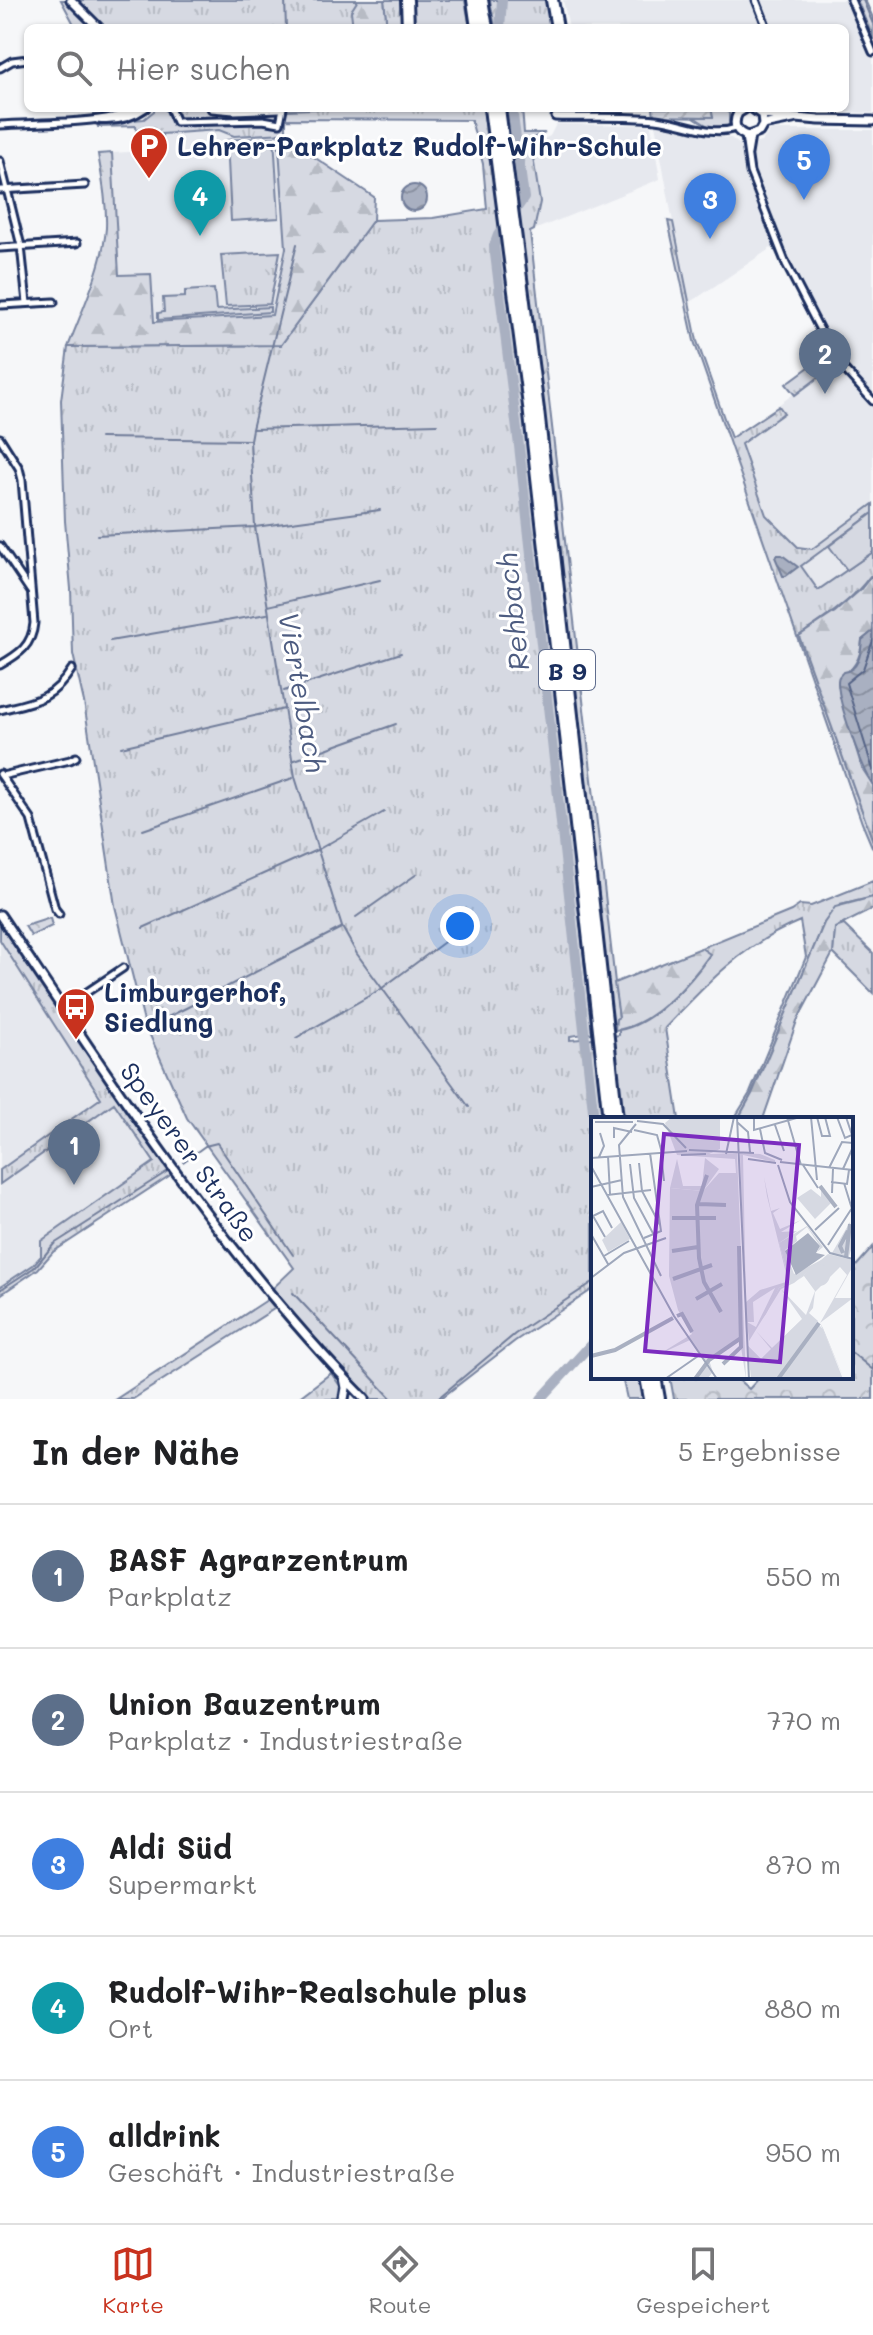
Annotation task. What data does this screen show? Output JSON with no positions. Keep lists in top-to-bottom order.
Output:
{
  "streets": {
    "highway": ["B 9"],
    "street": ["Speyerer Straße"]
  },
  "water": ["Rehbach", "Viertelbach"],
  "places": {
    "parking": ["Lehrer-Parkplatz Rudolf-Wihr-Schule"],
    "bus stop": ["Limburgerhof, Siedlung"]
  },
  "page": {
    "search": "Hier suchen",
    "pins": [
      "5",
      "4",
      "3",
      "2",
      "1"
    ],
    "heading": ["In der Nähe", "5 Ergebnisse"],
    "list": [
      {
        "mark": "1",
        "name": "BASF Agrarzentrum",
        "note": "Parkplatz",
        "value": "550 m"
      },
      {
        "mark": "2",
        "name": "Union Bauzentrum",
        "note": "Parkplatz · Industriestraße",
        "value": "770 m"
      },
      {
        "mark": "3",
        "name": "Aldi Süd",
        "note": "Supermarkt",
        "value": "870 m"
      },
      {
        "mark": "4",
        "name": "Rudolf-Wihr-Realschule plus",
        "note": "Ort",
        "value": "880 m"
      },
      {
        "mark": "5",
        "name": "alldrink",
        "note": "Geschäft · Industriestraße",
        "value": "950 m"
      }
    ],
    "nav": ["Karte", "Route", "Gespeichert"]
  }
}
